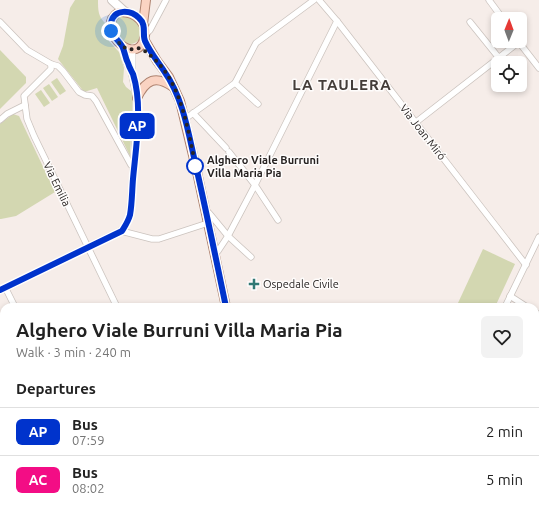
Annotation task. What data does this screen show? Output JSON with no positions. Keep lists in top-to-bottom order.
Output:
{
  "streets": {
    "street": ["Via Joan Miró", "Via Emilia"]
  },
  "districts": ["LA TAULERA"],
  "places": {
    "other": ["Alghero Viale Burruni Villa Maria Pia"],
    "health": ["Ospedale Civile"]
  },
  "lines": ["bus line AP"],
  "north": "top",
  "page": {
    "on_map": "AP",
    "heading": [
      ["Alghero Viale Burruni Villa Maria Pia", "Walk · 3 min · 240 m"],
      "Departures"
    ],
    "list": [
      {
        "mark": "AP",
        "name": "Bus",
        "note": "07:59",
        "value": "2 min"
      },
      {
        "mark": "AC",
        "name": "Bus",
        "note": "08:02",
        "value": "5 min"
      }
    ]
  }
}
